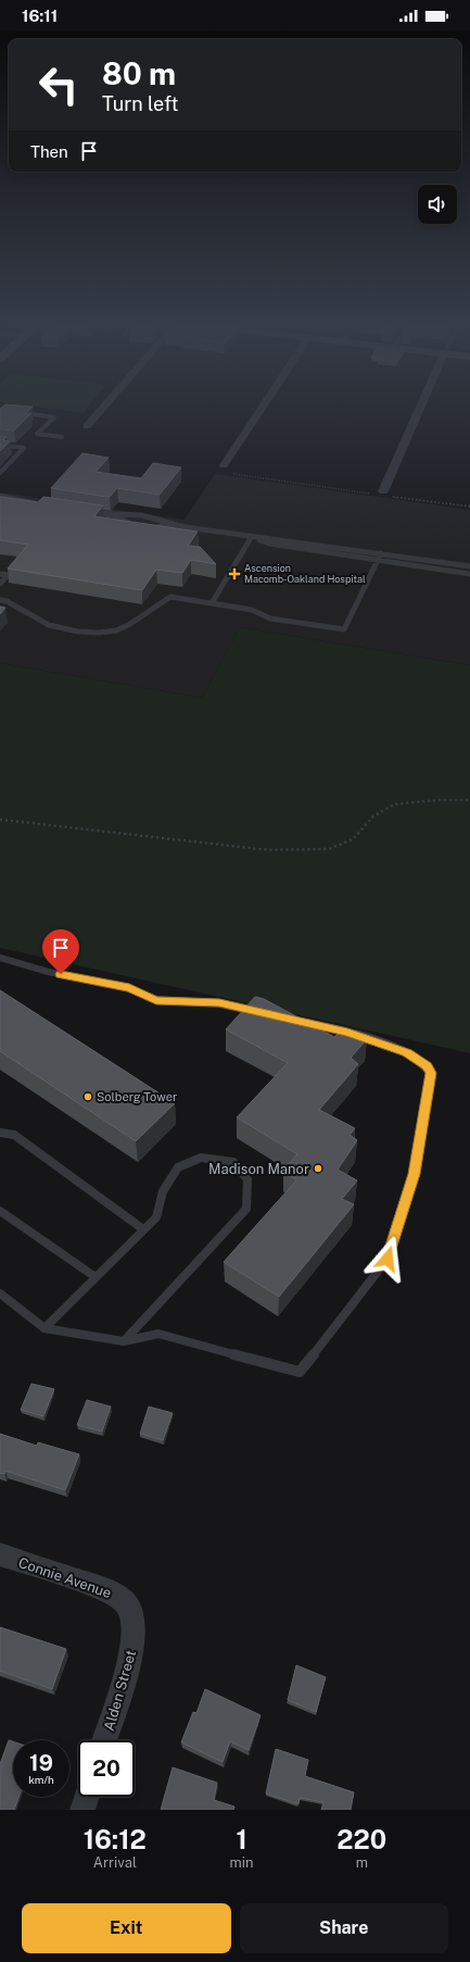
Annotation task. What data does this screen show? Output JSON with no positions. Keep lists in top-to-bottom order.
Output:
{
  "streets": {
    "street": ["Connie Avenue", "Alden Street"]
  },
  "crossings": [
    ["Connie Avenue", "Alden Street"]
  ],
  "places": {
    "health": ["Ascension Macomb-Oakland Hospital"],
    "other": ["Solberg Tower", "Madison Manor"]
  },
  "page": {
    "status": "16:11",
    "turn": ["80 m", "Turn left"],
    "then": "Then",
    "speed": "19 km/h",
    "limit": "20",
    "eta": [
      "16:12",
      "Arrival",
      "1",
      "min",
      "220",
      "m"
    ],
    "buttons": ["Exit", "Share"]
  }
}
